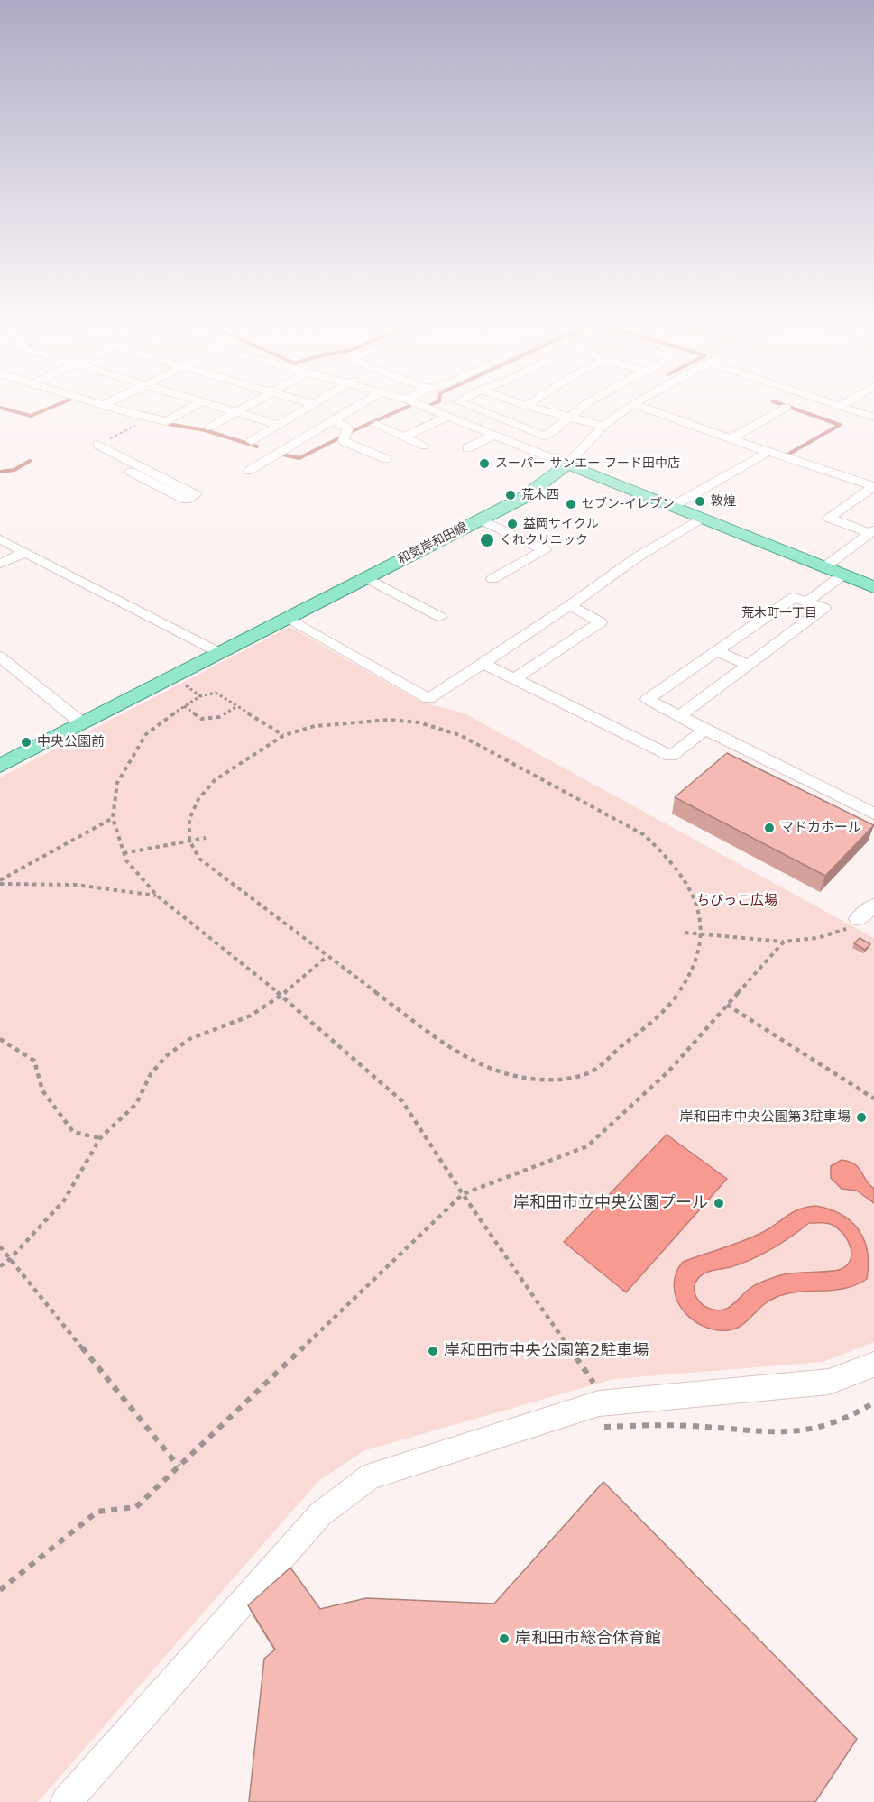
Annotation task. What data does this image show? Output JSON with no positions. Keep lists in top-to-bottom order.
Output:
{
  "streets": {
    "main road": ["和気岸和田線"]
  },
  "districts": ["荒木町一丁目"],
  "parks": ["ちびっこ広場"],
  "places": [
    "スーパー サンエー フード田中店",
    "荒木西",
    "敦煌",
    "セブン-イレブン",
    "益岡サイクル",
    "くれクリニック",
    "中央公園前",
    "マドカホール",
    "岸和田市中央公園第3駐車場",
    "岸和田市立中央公園プール",
    "岸和田市中央公園第2駐車場",
    "岸和田市総合体育館"
  ]
}
